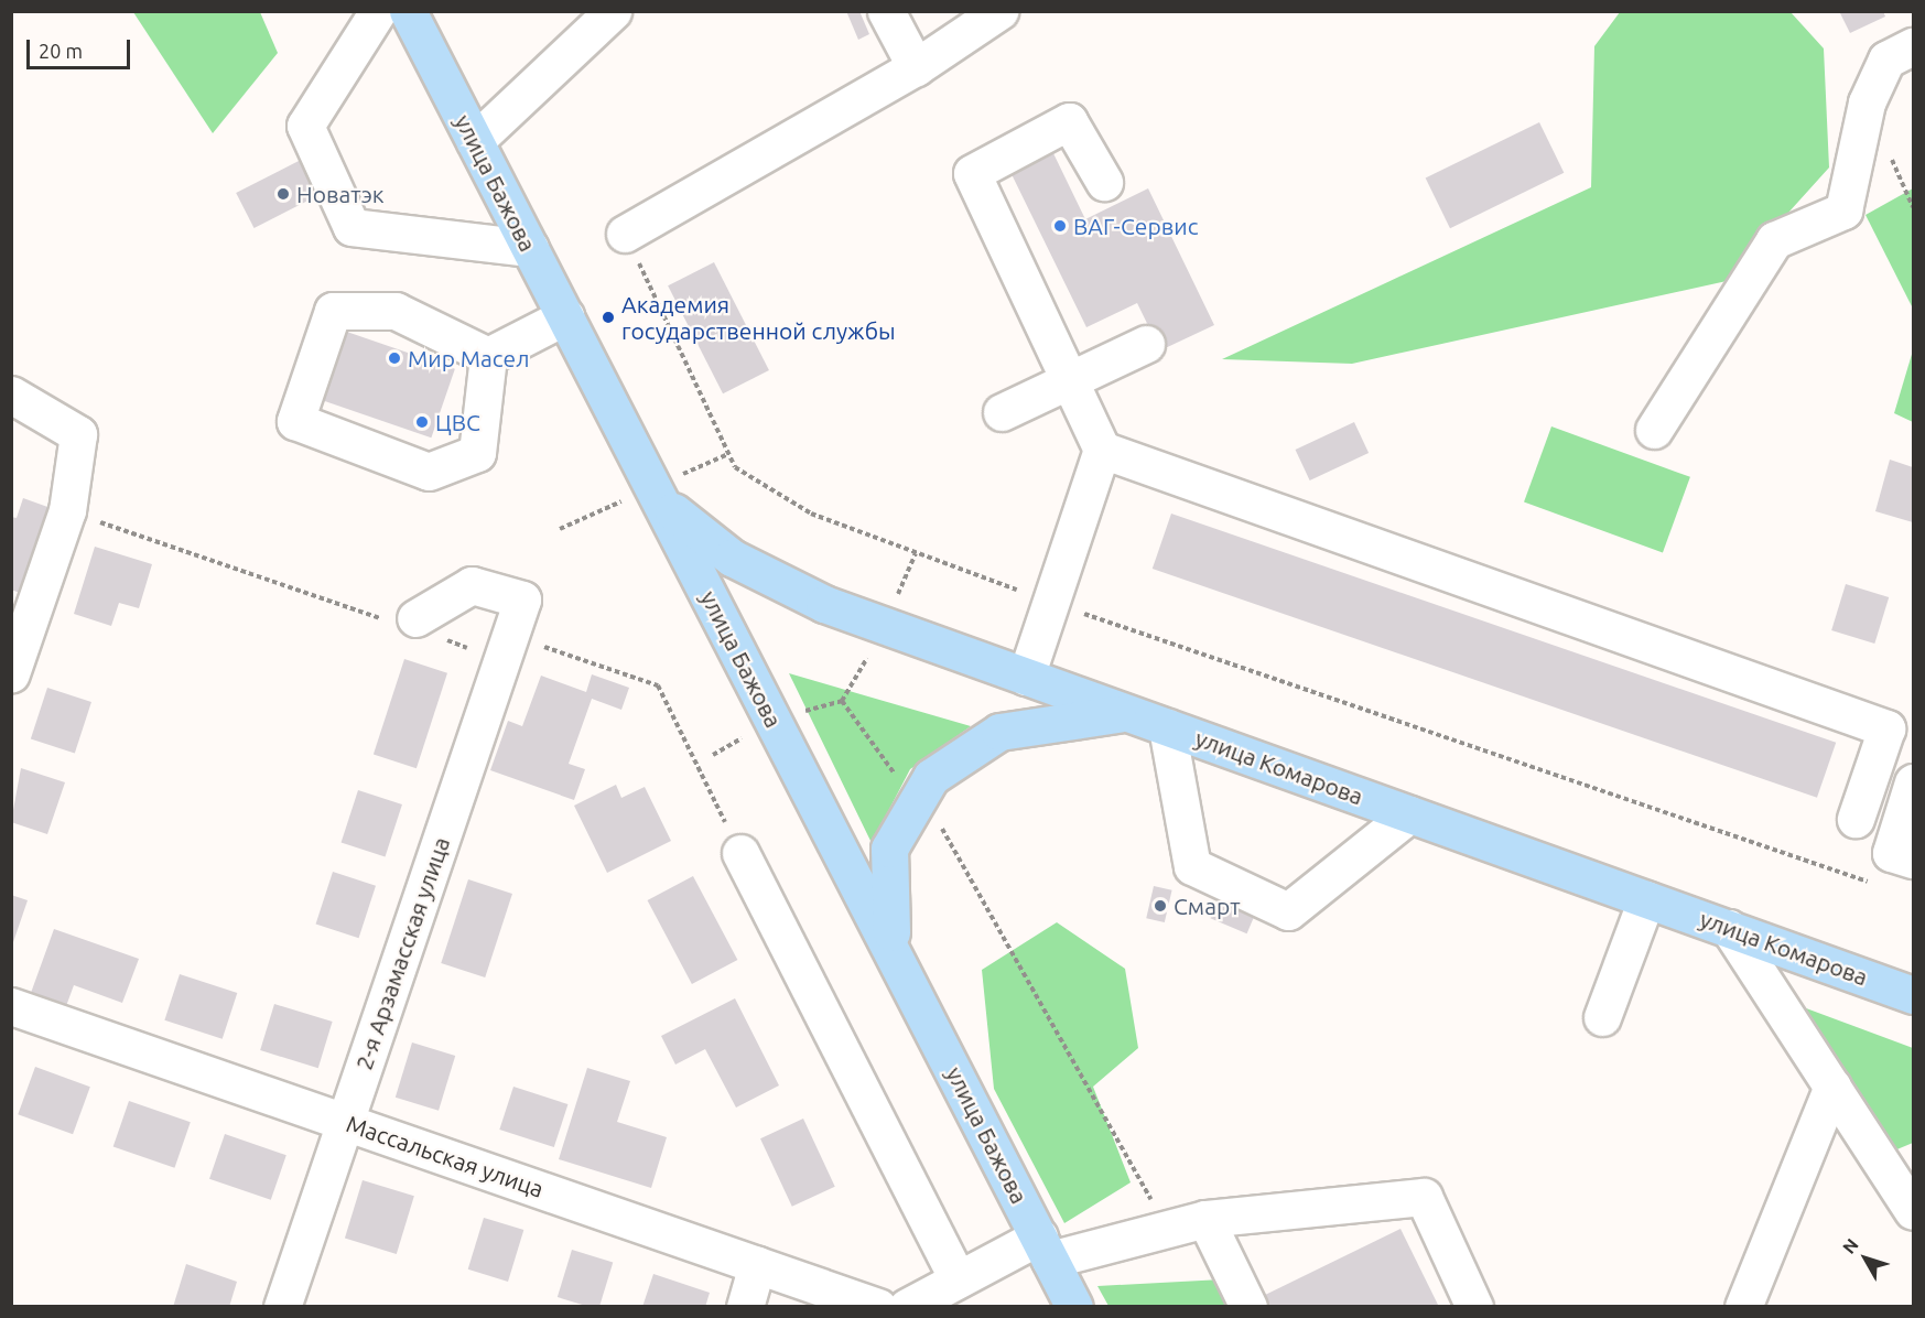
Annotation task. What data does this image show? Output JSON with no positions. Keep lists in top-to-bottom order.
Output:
{
  "streets": {
    "main road": ["улица Бажова", "улица Комарова"],
    "street": ["2-я Арзамасская улица", "Массальская улица"]
  },
  "crossings": [
    ["улица Бажова", "улица Комарова"],
    ["2-я Арзамасская улица", "Массальская улица"]
  ],
  "places": [
    "Новатэк",
    "ВАГ-Сервис",
    "Академия государственной службы",
    "Мир Масел",
    "ЦВС",
    "Смарт"
  ],
  "scale_bar": "20 m",
  "north": "top left"
}
